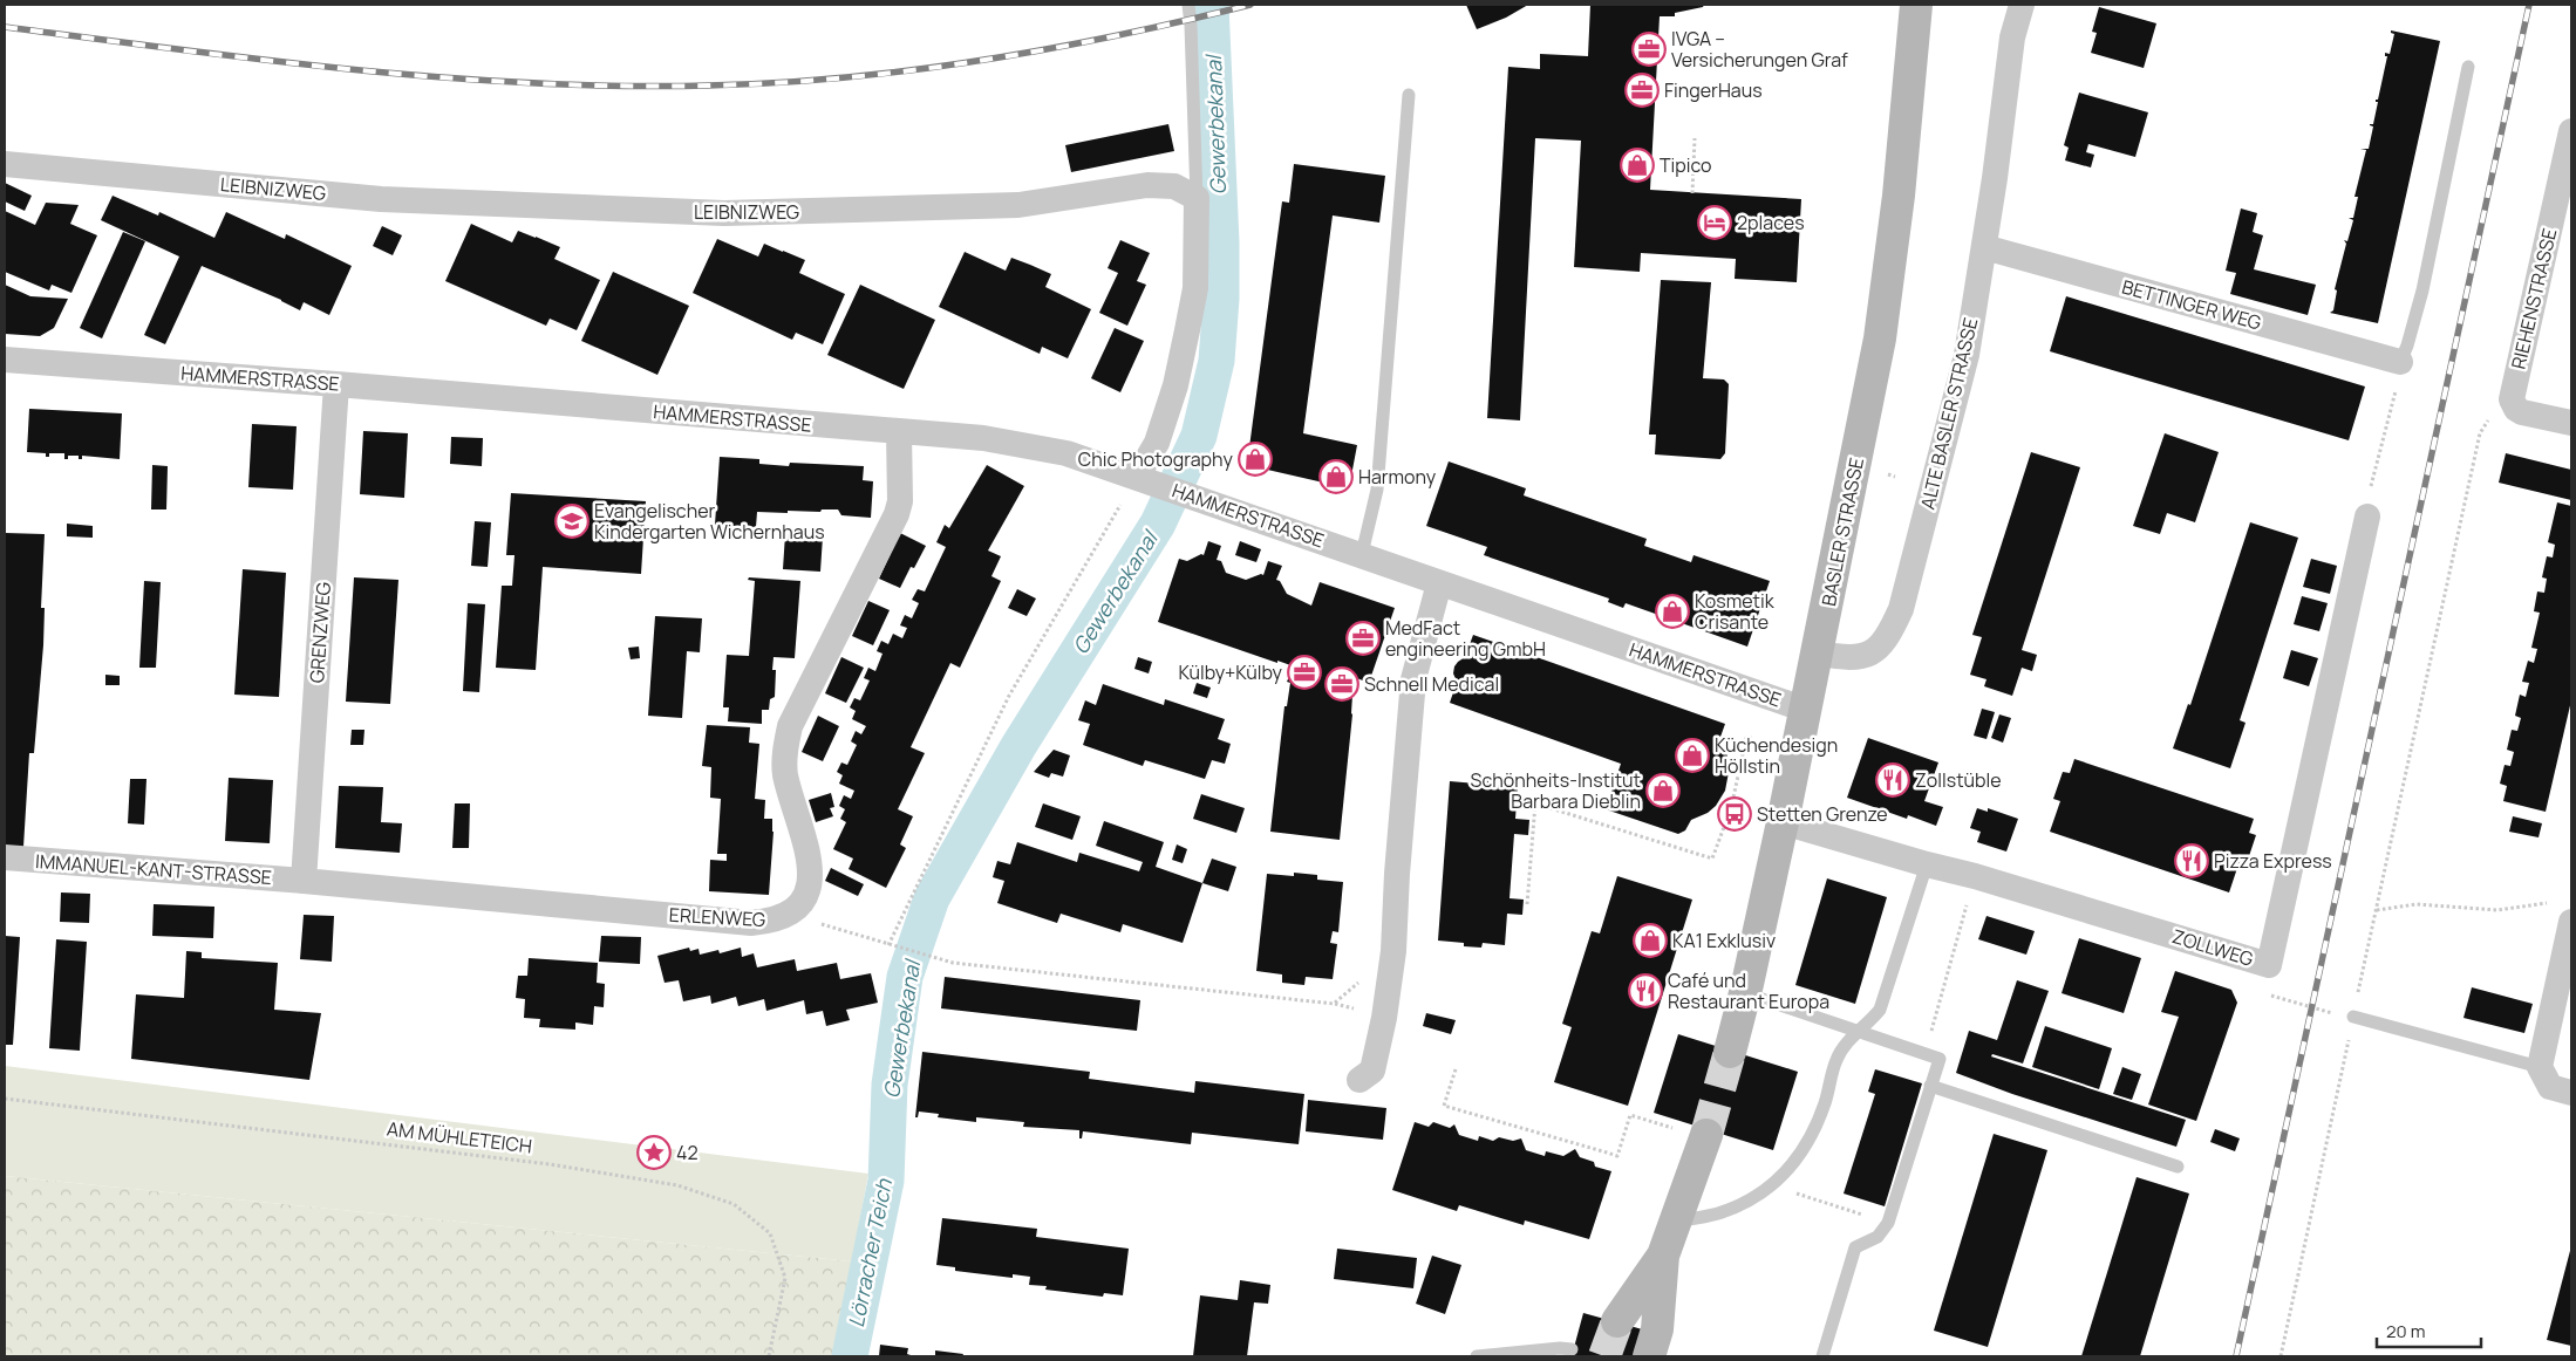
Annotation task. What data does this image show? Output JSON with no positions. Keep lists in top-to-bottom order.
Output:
{
  "streets": {
    "main road": ["BASLER STRASSE"],
    "street": [
      "LEIBNIZWEG",
      "RIEHENSTRASSE",
      "BETTINGER WEG",
      "HAMMERSTRASSE",
      "ALTE BASLER STRASSE",
      "GRENZWEG",
      "IMMANUEL-KANT-STRASSE",
      "ERLENWEG",
      "ZOLLWEG"
    ],
    "path": ["AM MÜHLETEICH"]
  },
  "crossings": [
    ["BETTINGER WEG", "ALTE BASLER STRASSE"],
    ["HAMMERSTRASSE", "BASLER STRASSE"],
    ["HAMMERSTRASSE", "GRENZWEG"],
    ["HAMMERSTRASSE", "ERLENWEG"],
    ["ALTE BASLER STRASSE", "BASLER STRASSE"],
    ["BASLER STRASSE", "ZOLLWEG"],
    ["GRENZWEG", "IMMANUEL-KANT-STRASSE"],
    ["GRENZWEG", "ERLENWEG"],
    ["IMMANUEL-KANT-STRASSE", "ERLENWEG"]
  ],
  "water": ["Gewerbekanal", "Lörracher Teich"],
  "places": {
    "office": [
      "IVGA – Versicherungen Graf",
      "FingerHaus",
      "MedFact engineering GmbH",
      "Külby+Külby",
      "Schnell Medical"
    ],
    "shop": [
      "Tipico",
      "Chic Photography",
      "Harmony",
      "Kosmetik Crisante",
      "Küchendesign Höllstin",
      "Schönheits-Institut Barbara Dieblin",
      "KA1 Exklusiv"
    ],
    "hotel": ["2places"],
    "school or university": ["Evangelischer Kindergarten Wichernhaus"],
    "restaurant": ["Zollstüble", "Pizza Express", "Café und Restaurant Europa"],
    "bus stop": ["Stetten Grenze"],
    "place": ["42"]
  },
  "scale_bar": "20 m"
}
